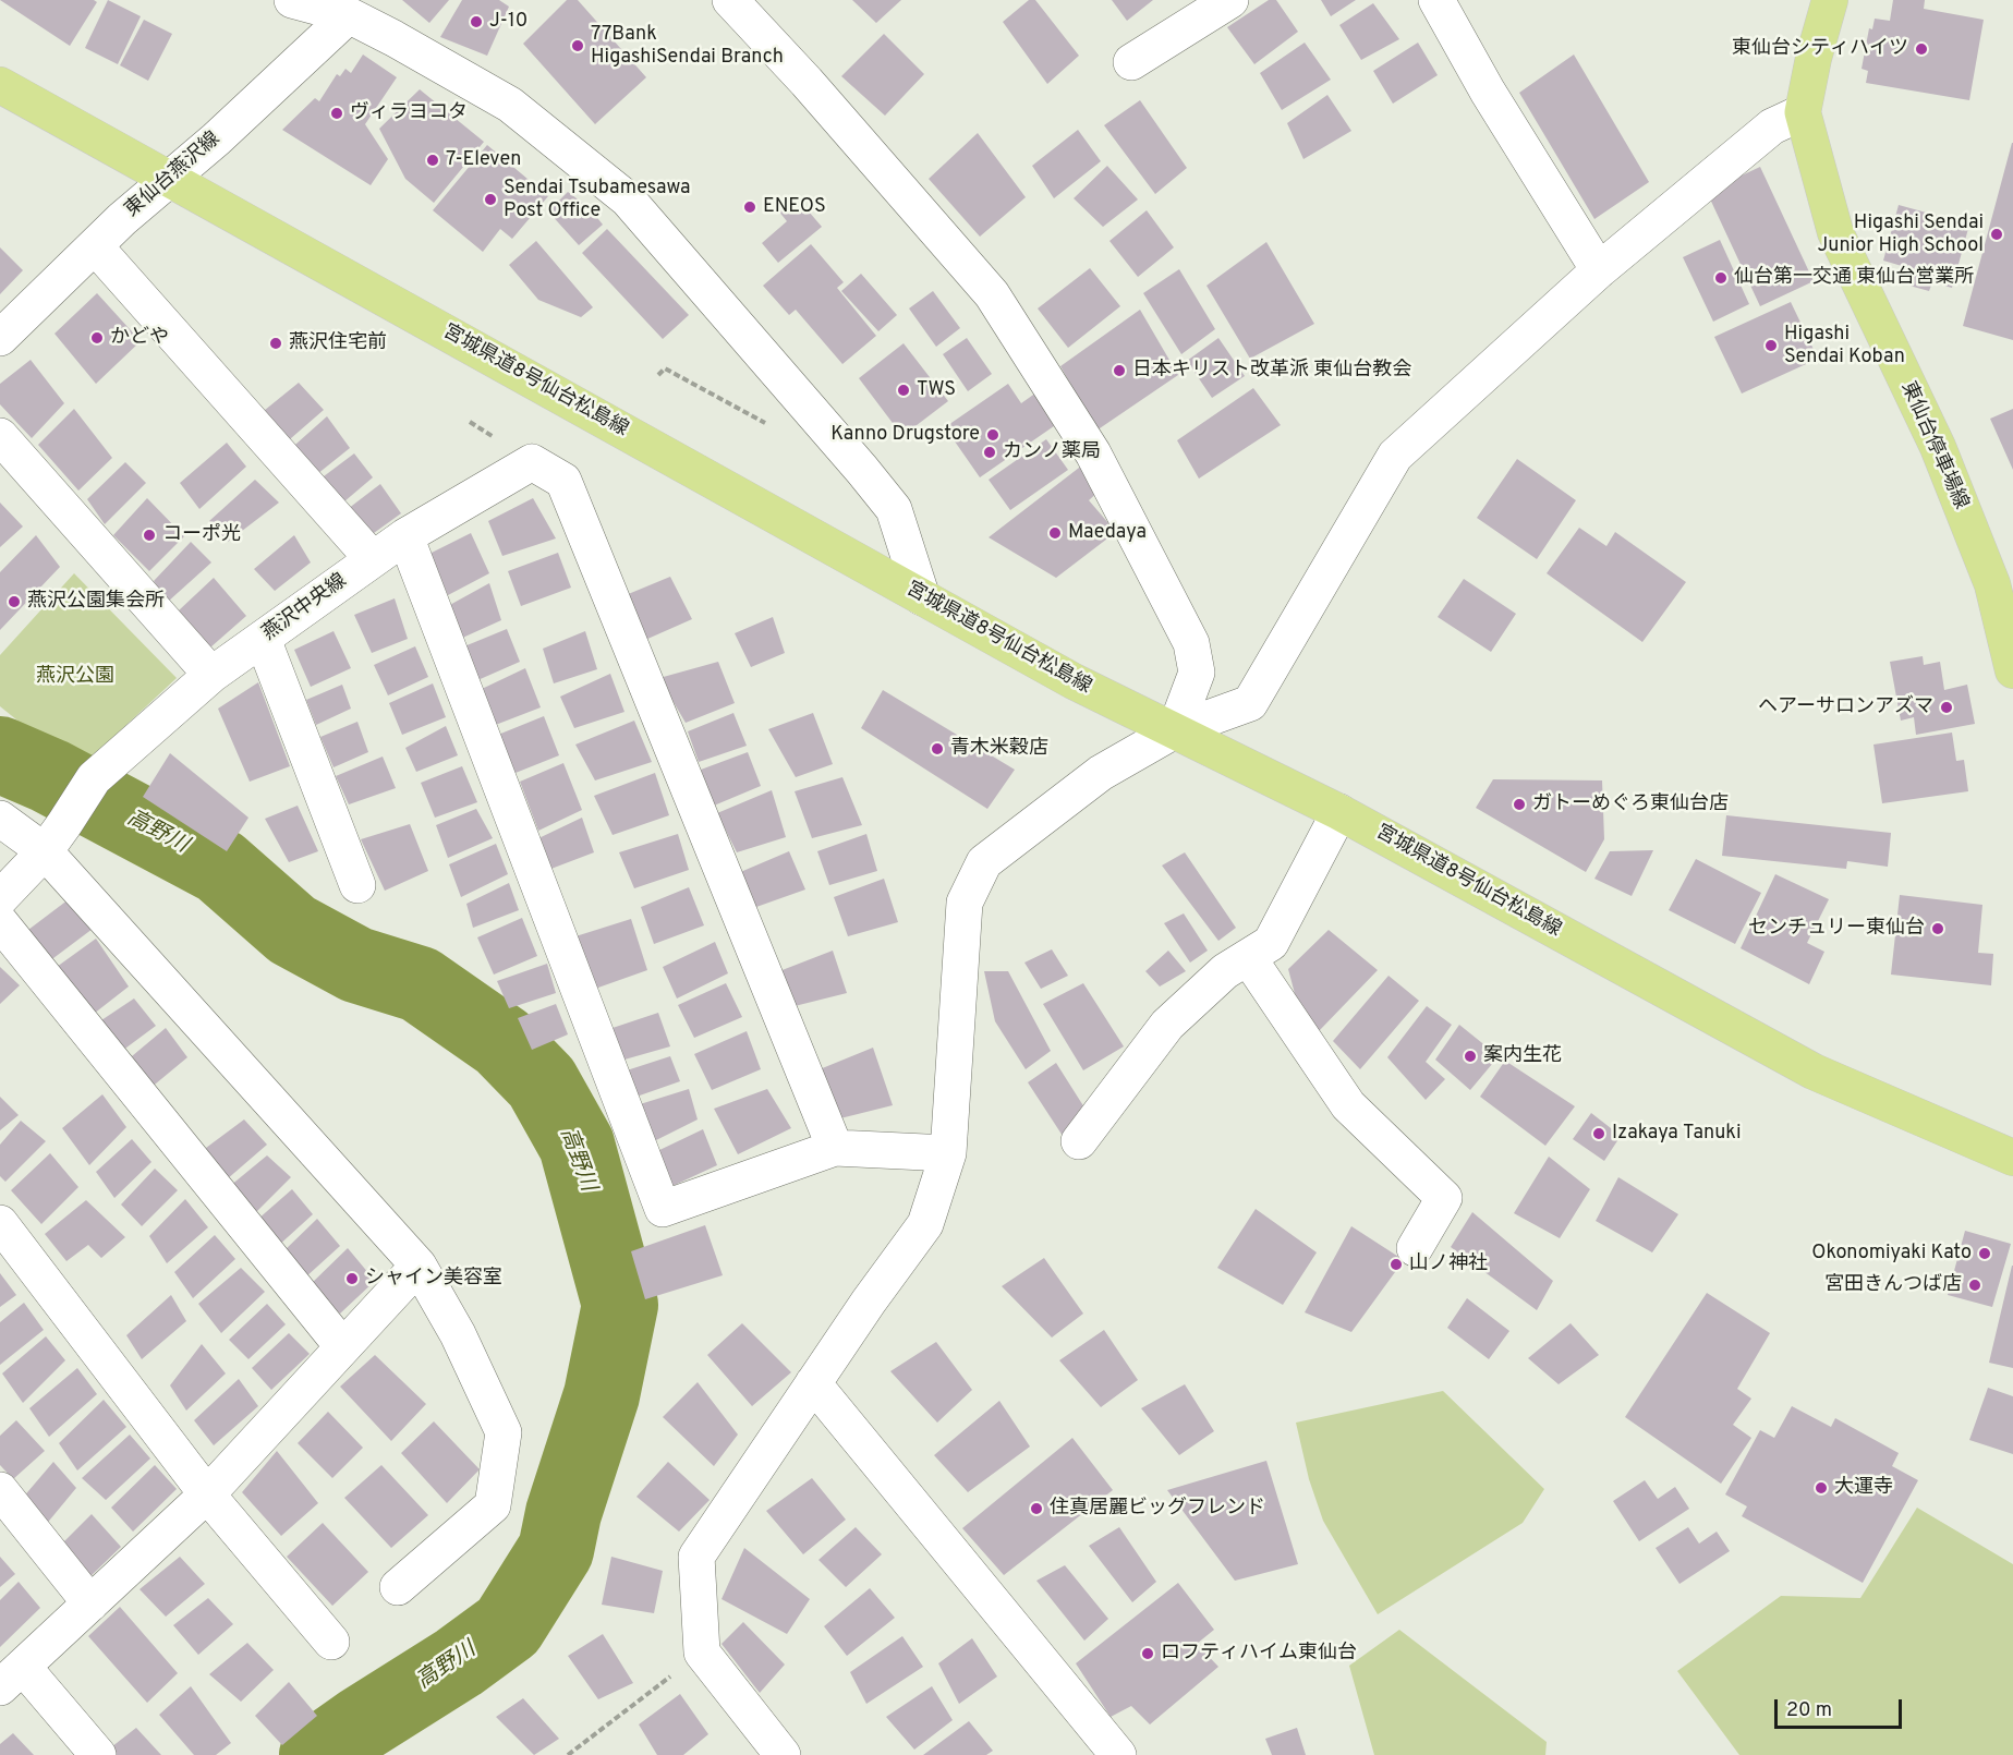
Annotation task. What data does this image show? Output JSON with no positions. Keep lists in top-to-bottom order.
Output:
{
  "streets": {
    "main road": ["宮城県道8号仙台松島線", "東仙台停車場線"],
    "street": ["東仙台燕沢線", "燕沢中央線"]
  },
  "crossings": [
    ["東仙台燕沢線", "宮城県道8号仙台松島線"]
  ],
  "water": ["高野川"],
  "parks": ["燕沢公園"],
  "places": [
    "J-10",
    "77Bank HigashiSendai Branch",
    "東仙台シティハイツ",
    "ヴィラヨコタ",
    "7-Eleven",
    "Sendai Tsubamesawa Post Office",
    "ENEOS",
    "Higashi Sendai Junior High School",
    "仙台第一交通 東仙台営業所",
    "かどや",
    "燕沢住宅前",
    "Higashi Sendai Koban",
    "日本キリスト改革派 東仙台教会",
    "TWS",
    "Kanno Drugstore",
    "カンノ薬局",
    "Maedaya",
    "コーポ光",
    "燕沢公園集会所",
    "ヘアーサロンアズマ",
    "青木米穀店",
    "ガトーめぐろ東仙台店",
    "センチュリー東仙台",
    "案内生花",
    "Izakaya Tanuki",
    "Okonomiyaki Kato",
    "山ノ神社",
    "シャイン美容室",
    "宮田きんつば店",
    "大運寺",
    "住真居麗ビッグフレンド",
    "ロフティハイム東仙台"
  ],
  "scale_bar": "20 m"
}
